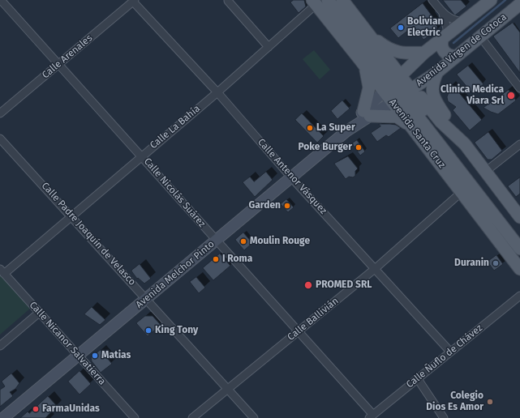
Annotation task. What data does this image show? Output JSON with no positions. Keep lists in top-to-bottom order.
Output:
{
  "streets": {
    "main road": ["Avenida Virgen de Cotoca", "Avenida Santa Cruz", "Avenida Melchor Pinto"],
    "street": [
      "Calle Arenales",
      "Calle La Bahía",
      "Calle Antenor Vásquez",
      "Calle Nicolás Suárez",
      "Calle Padre Joaquín de Velasco",
      "Calle Ballivián",
      "Calle Nicanor Salvatierra",
      "Calle Ñuflo de Chávez"
    ]
  },
  "crossings": [
    ["Avenida Virgen de Cotoca", "Avenida Santa Cruz"],
    ["Avenida Virgen de Cotoca", "Avenida Melchor Pinto"],
    ["Calle Arenales", "Calle Antenor Vásquez"],
    ["Calle Arenales", "Calle Nicolás Suárez"],
    ["Calle La Bahía", "Avenida Santa Cruz"],
    ["Calle La Bahía", "Calle Antenor Vásquez"],
    ["Calle La Bahía", "Calle Nicolás Suárez"],
    ["Calle La Bahía", "Calle Padre Joaquín de Velasco"],
    ["Calle La Bahía", "Calle Nicanor Salvatierra"],
    ["Avenida Santa Cruz", "Avenida Melchor Pinto"],
    ["Avenida Santa Cruz", "Calle Ballivián"],
    ["Calle Antenor Vásquez", "Avenida Melchor Pinto"],
    ["Calle Antenor Vásquez", "Calle Ballivián"],
    ["Calle Antenor Vásquez", "Calle Ñuflo de Chávez"],
    ["Calle Nicolás Suárez", "Avenida Melchor Pinto"],
    ["Calle Nicolás Suárez", "Calle Ballivián"],
    ["Calle Nicolás Suárez", "Calle Ñuflo de Chávez"],
    ["Calle Padre Joaquín de Velasco", "Avenida Melchor Pinto"],
    ["Calle Padre Joaquín de Velasco", "Calle Ballivián"],
    ["Avenida Melchor Pinto", "Calle Nicanor Salvatierra"]
  ],
  "places": [
    "Bolivian Electric",
    "Clinica Medica Viara Srl",
    "La Super",
    "Poke Burger",
    "Garden",
    "Moulin Rouge",
    "I Roma",
    "Duranin",
    "PROMED SRL",
    "King Tony",
    "Matias",
    "Colegio Dios Es Amor",
    "FarmaUnidas"
  ]
}
